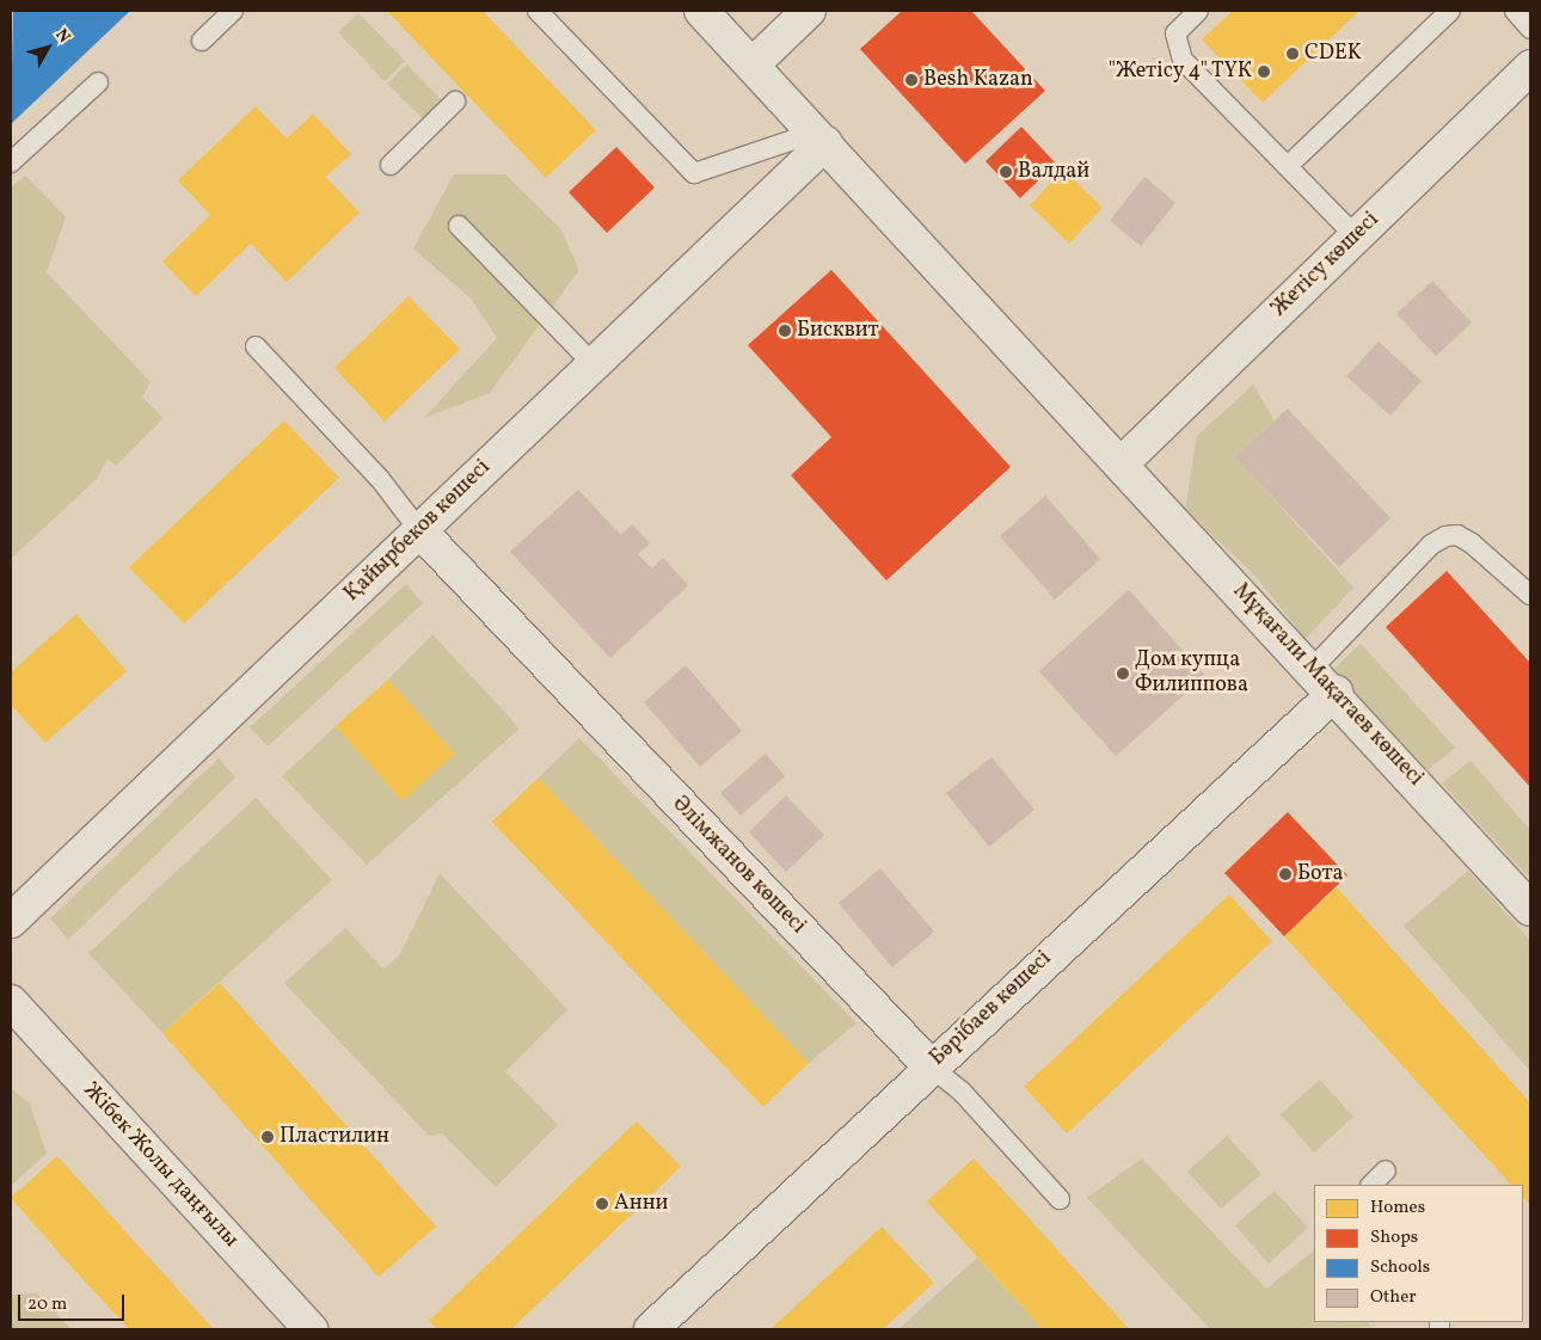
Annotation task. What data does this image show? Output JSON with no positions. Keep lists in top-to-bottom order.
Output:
{
  "streets": {
    "street": [
      "Жетісу көшесі",
      "Қайырбеков көшесі",
      "Мұқағали Мақатаев көшесі",
      "Әлімжанов көшесі",
      "Бәрібаев көшесі",
      "Жібек Жолы даңғылы"
    ]
  },
  "crossings": [
    ["Жетісу көшесі", "Мұқағали Мақатаев көшесі"],
    ["Қайырбеков көшесі", "Мұқағали Мақатаев көшесі"],
    ["Қайырбеков көшесі", "Әлімжанов көшесі"],
    ["Мұқағали Мақатаев көшесі", "Бәрібаев көшесі"],
    ["Әлімжанов көшесі", "Бәрібаев көшесі"]
  ],
  "places": [
    "CDEK",
    "\"Жетісу 4\" ТҮК",
    "Besh Kazan",
    "Валдай",
    "Бисквит",
    "Дом купца Филиппова",
    "Бота",
    "Пластилин",
    "Анни"
  ],
  "legend": [
    "Homes",
    "Shops",
    "Schools",
    "Other"
  ],
  "scale_bar": "20 m",
  "north": "top right"
}
